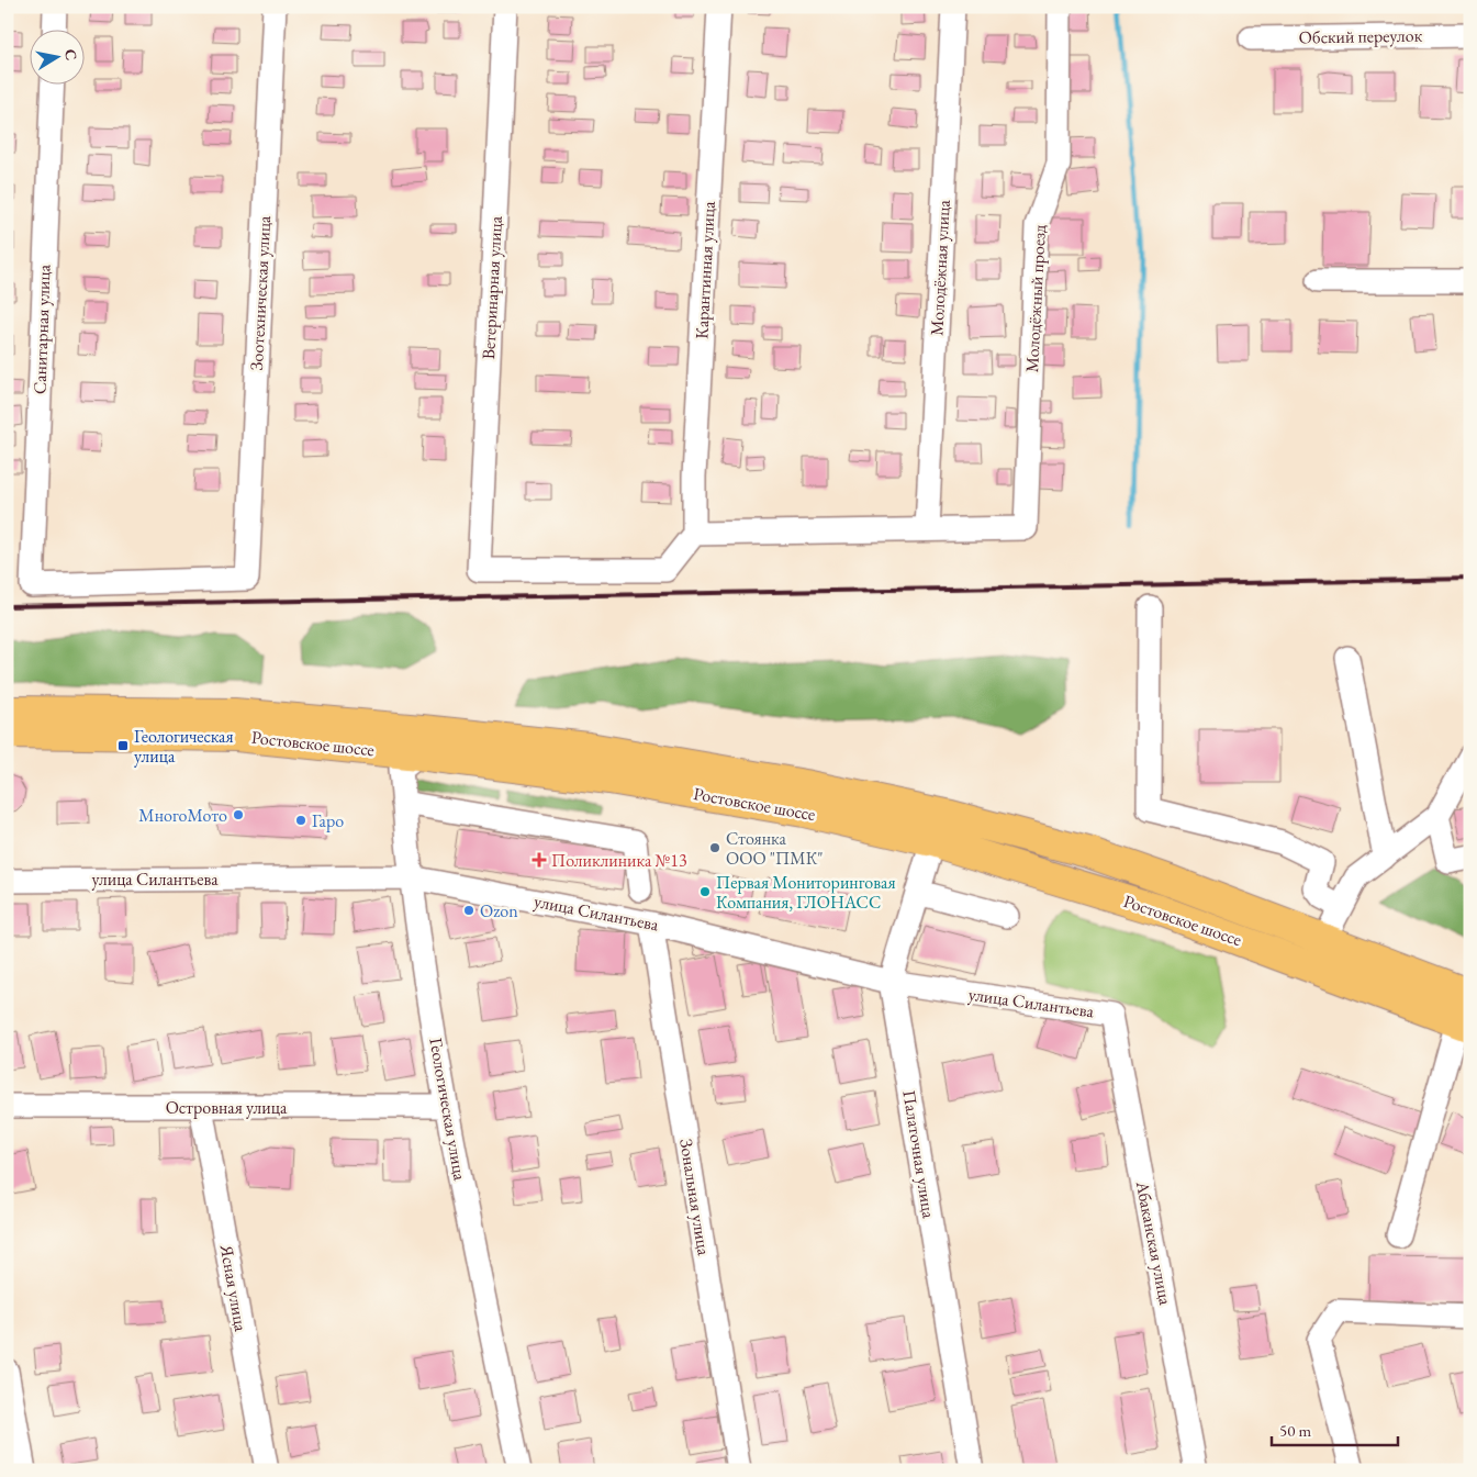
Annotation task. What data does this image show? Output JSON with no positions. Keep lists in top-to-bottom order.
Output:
{
  "streets": {
    "highway": ["Ростовское шоссе"],
    "street": [
      "Обский переулок",
      "Молодёжная улица",
      "Карантинная улица",
      "Ветеринарная улица",
      "Зоотехническая улица",
      "Молодёжный проезд",
      "Санитарная улица",
      "улица Силантьева",
      "Островная улица",
      "Геологическая улица",
      "Палаточная улица",
      "Зональная улица",
      "Абаканская улица",
      "Ясная улица"
    ]
  },
  "crossings": [
    ["Молодёжная улица", "Молодёжный проезд"],
    ["Карантинная улица", "Ветеринарная улица"],
    ["Зоотехническая улица", "Санитарная улица"],
    ["Ростовское шоссе", "Геологическая улица"],
    ["Ростовское шоссе", "Палаточная улица"],
    ["улица Силантьева", "Геологическая улица"],
    ["улица Силантьева", "Палаточная улица"],
    ["улица Силантьева", "Зональная улица"],
    ["улица Силантьева", "Абаканская улица"],
    ["Островная улица", "Геологическая улица"],
    ["Островная улица", "Ясная улица"]
  ],
  "places": {
    "transit": ["Геологическая улица"],
    "other": [
      "МногоМото",
      "Гаро",
      "Стоянка ООО \"ПМК\"",
      "Первая Мониторинговая Компания, ГЛОНАСС",
      "Ozon"
    ],
    "health": ["Поликлиника №13"]
  },
  "scale_bar": "50 m",
  "north": "right"
}
